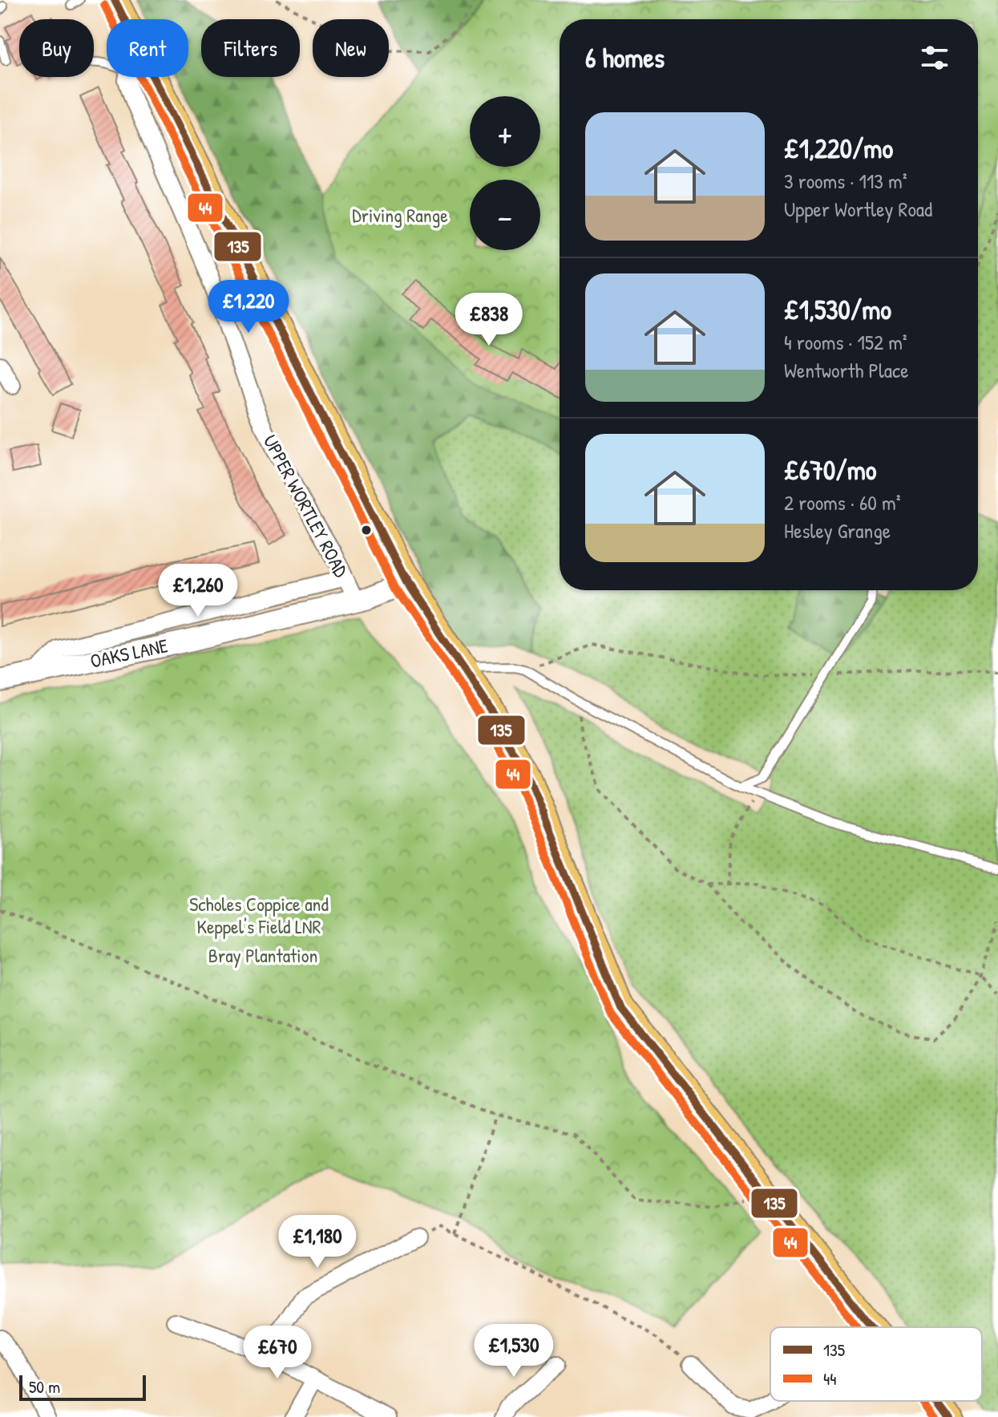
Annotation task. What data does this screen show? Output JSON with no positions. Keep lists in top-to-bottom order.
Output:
{
  "streets": {
    "main road": ["UPPER WORTLEY ROAD"],
    "street": ["OAKS LANE"]
  },
  "crossings": [
    ["UPPER WORTLEY ROAD", "OAKS LANE"]
  ],
  "parks": ["Driving Range", "Scholes Coppice and Keppel's Field LNR", "Bray Plantation"],
  "lines": ["transit line 135", "transit line 44"],
  "legend": ["135", "44"],
  "scale_bar": "50 m",
  "page": {
    "chip": [
      "Buy",
      "Rent",
      "Filters",
      "New"
    ],
    "heading": "6 homes",
    "map_buttons": ["+", "−"],
    "list": [
      {
        "name": "£1,220/mo",
        "note": "3 rooms · 113 m² · Upper Wortley Road"
      },
      {
        "name": "£1,530/mo",
        "note": "4 rooms · 152 m² · Wentworth Place"
      },
      {
        "name": "£670/mo",
        "note": "2 rooms · 60 m² · Hesley Grange"
      }
    ],
    "price": [
      "£1,220",
      "£838",
      "£1,260",
      "£1,180",
      "£1,530",
      "£670"
    ],
    "scale": "50 m"
  }
}
